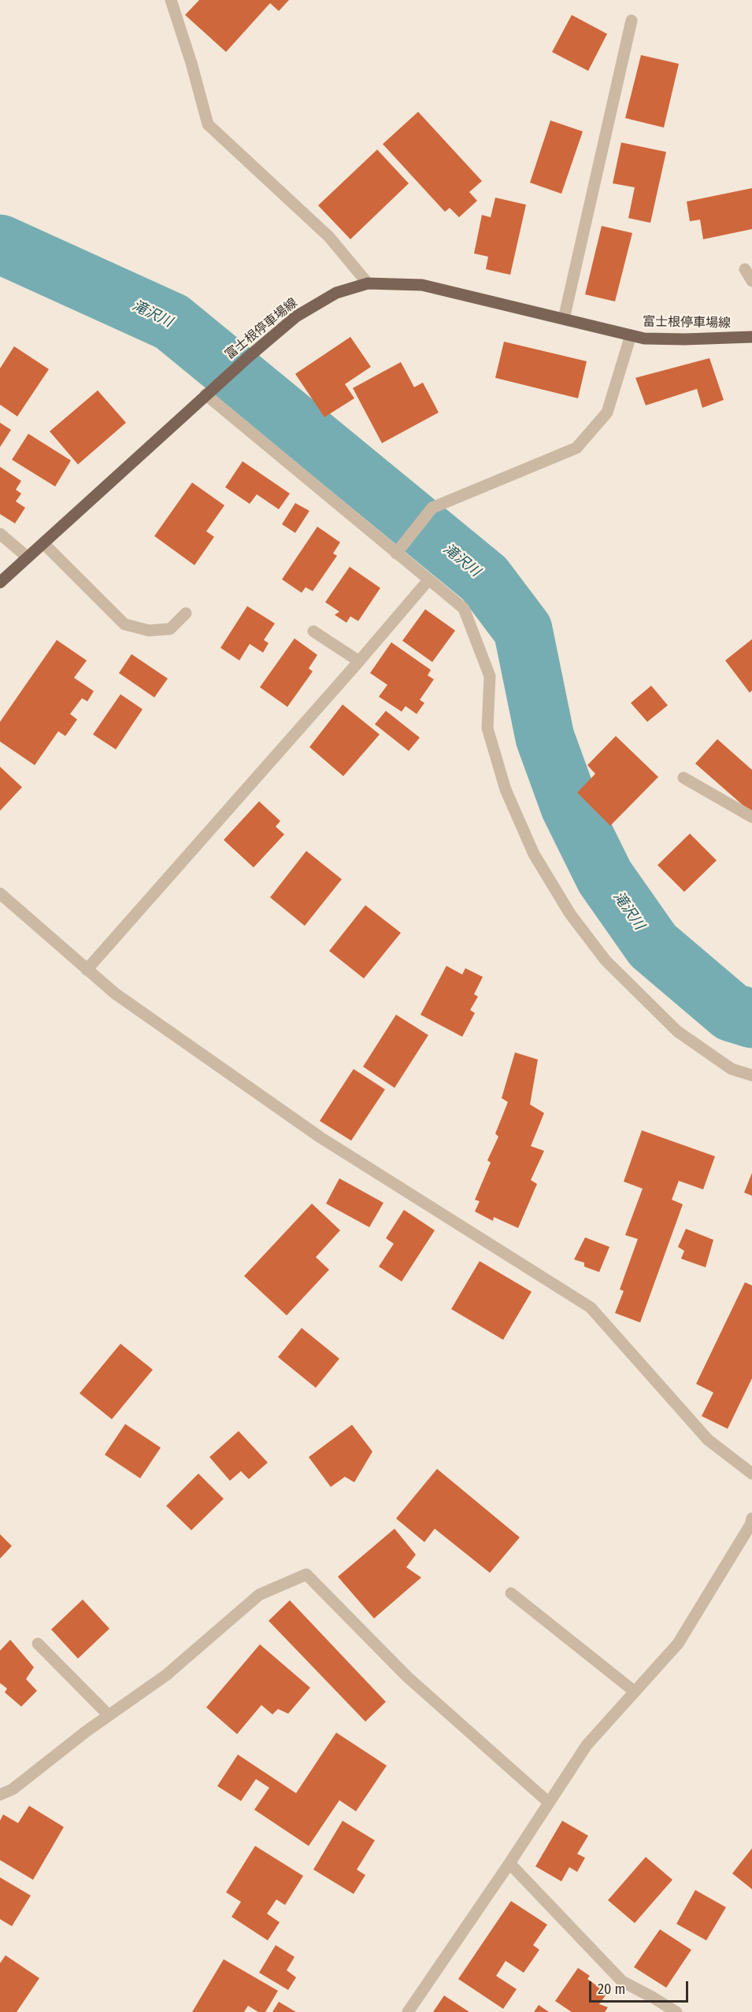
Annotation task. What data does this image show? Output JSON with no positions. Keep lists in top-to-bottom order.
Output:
{
  "streets": {
    "main road": ["富士根停車場線"]
  },
  "water": ["滝沢川"],
  "scale_bar": "20 m"
}
